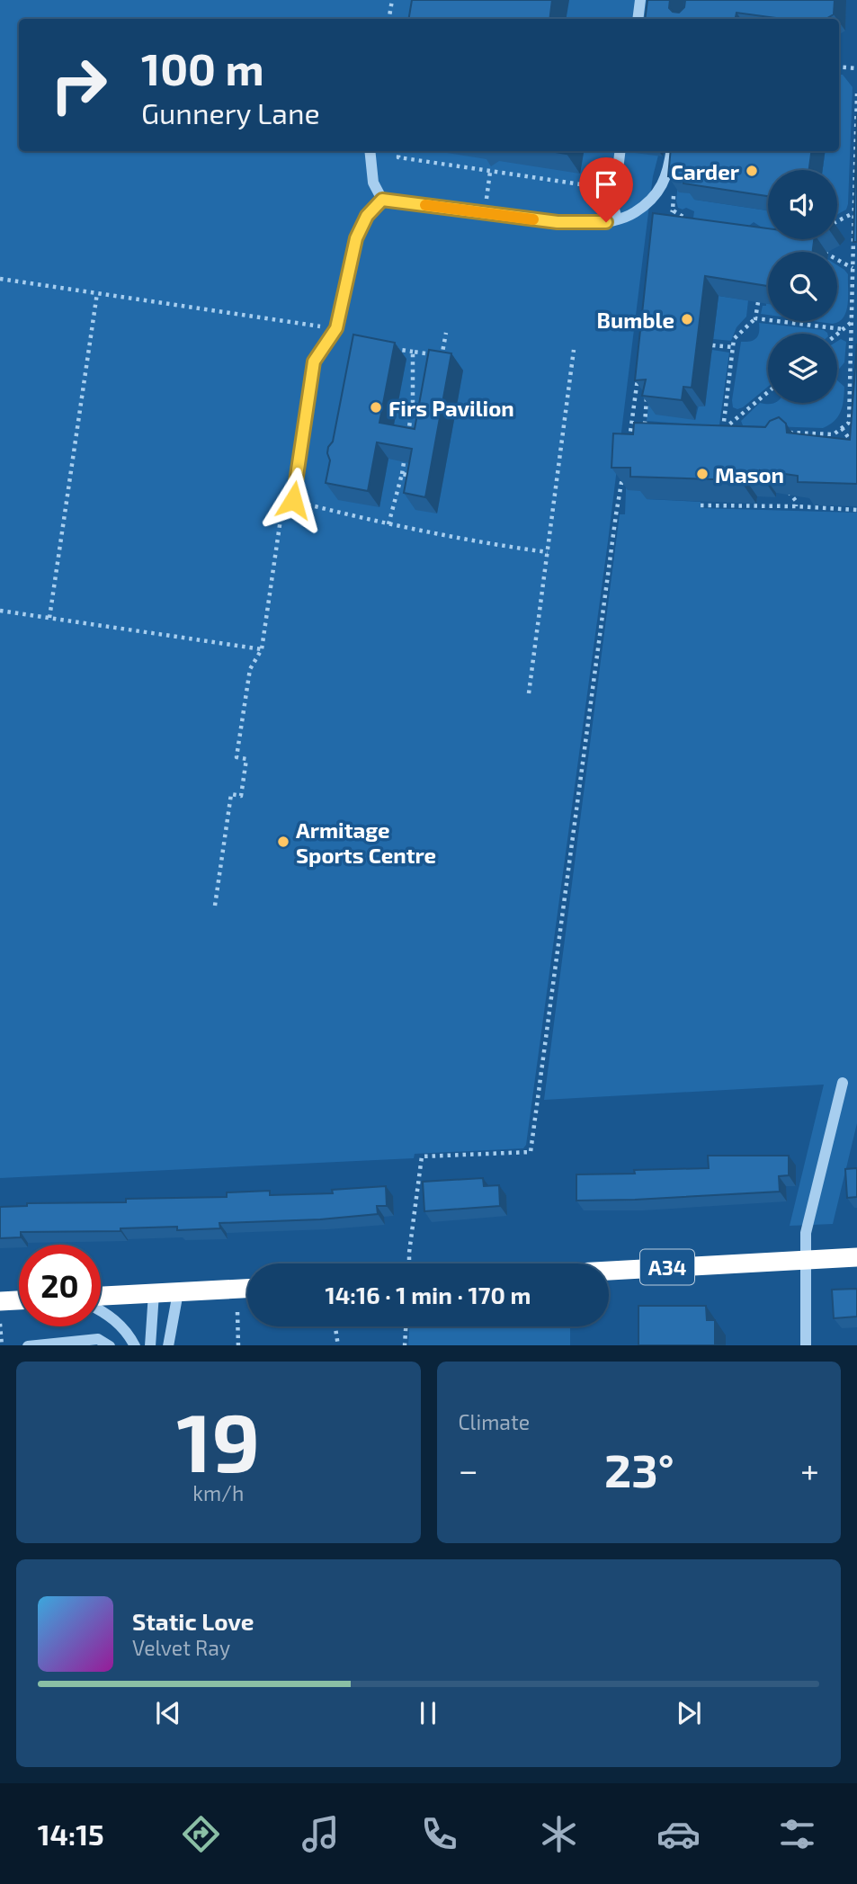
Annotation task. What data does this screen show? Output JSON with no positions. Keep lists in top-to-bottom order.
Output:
{
  "streets": {
    "highway": ["A34"]
  },
  "places": [
    "Carder",
    "Bumble",
    "Firs Pavilion",
    "Mason",
    "Armitage Sports Centre"
  ],
  "page": {
    "turn": ["100 m", "Gunnery Lane"],
    "limit": "20",
    "trip": "14:16 · 1 min · 170 m",
    "tile": [
      ["19", "km/h"],
      "Climate"
    ],
    "heat": ["−", "23°", "+"],
    "song": ["Static Love", "Velvet Ray"],
    "tabs": "14:15"
  }
}
